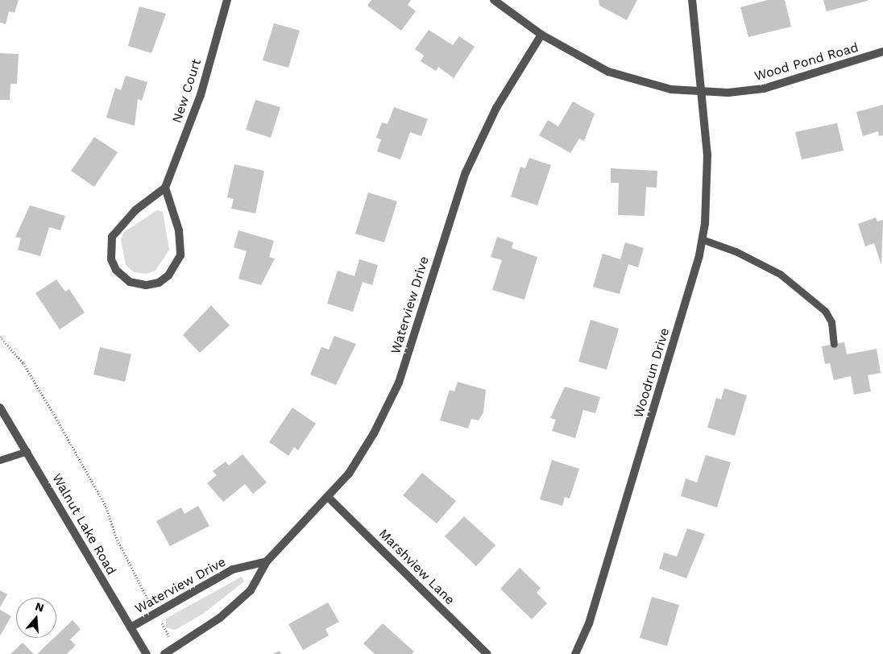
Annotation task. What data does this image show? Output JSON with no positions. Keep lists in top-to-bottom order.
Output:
{
  "streets": {
    "street": [
      "Wood Pond Road",
      "New Court",
      "Waterview Drive",
      "Woodrun Drive",
      "Walnut Lake Road",
      "Marshview Lane"
    ]
  },
  "crossings": [
    ["Wood Pond Road", "Waterview Drive"],
    ["Wood Pond Road", "Woodrun Drive"],
    ["Waterview Drive", "Walnut Lake Road"],
    ["Waterview Drive", "Marshview Lane"]
  ],
  "north": "top"
}
